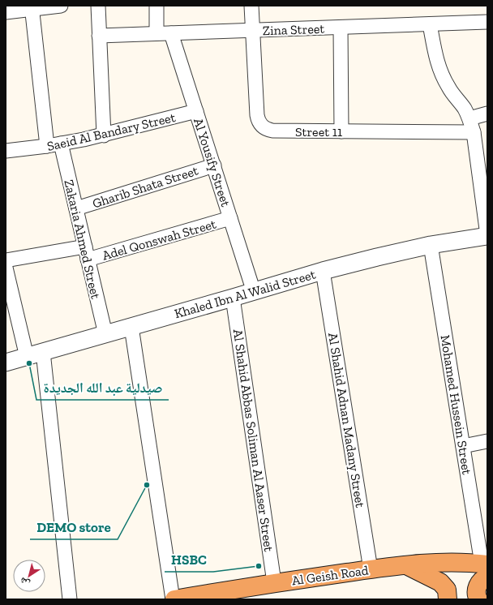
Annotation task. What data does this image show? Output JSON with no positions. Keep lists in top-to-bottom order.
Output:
{
  "streets": {
    "highway": ["Al Geish Road"],
    "street": [
      "Zina Street",
      "Saeid Al Bandary Street",
      "Street 11",
      "Al Yousify Street",
      "Gharib Shata Street",
      "Zakaria Ahmed Street",
      "Adel Qonswah Street",
      "Khaled Ibn Al Walid Street",
      "Mohamed Hussein Street",
      "Al Shahid Adnan Madany Street",
      "Al Shahid Abbas Soliman Al Aaser Street"
    ]
  },
  "crossings": [
    ["Zina Street", "Street 11"],
    ["Zina Street", "Al Yousify Street"],
    ["Saeid Al Bandary Street", "Al Yousify Street"],
    ["Saeid Al Bandary Street", "Zakaria Ahmed Street"],
    ["Al Yousify Street", "Gharib Shata Street"],
    ["Al Yousify Street", "Adel Qonswah Street"],
    ["Al Yousify Street", "Khaled Ibn Al Walid Street"],
    ["Gharib Shata Street", "Zakaria Ahmed Street"],
    ["Zakaria Ahmed Street", "Adel Qonswah Street"],
    ["Zakaria Ahmed Street", "Khaled Ibn Al Walid Street"],
    ["Khaled Ibn Al Walid Street", "Mohamed Hussein Street"],
    ["Khaled Ibn Al Walid Street", "Al Shahid Adnan Madany Street"],
    ["Khaled Ibn Al Walid Street", "Al Shahid Abbas Soliman Al Aaser Street"],
    ["Mohamed Hussein Street", "Al Geish Road"],
    ["Al Shahid Adnan Madany Street", "Al Geish Road"],
    ["Al Shahid Abbas Soliman Al Aaser Street", "Al Geish Road"]
  ],
  "places": ["صيدلية عبد الله الجديدة", "DEMO store", "HSBC"],
  "north": "bottom left"
}
